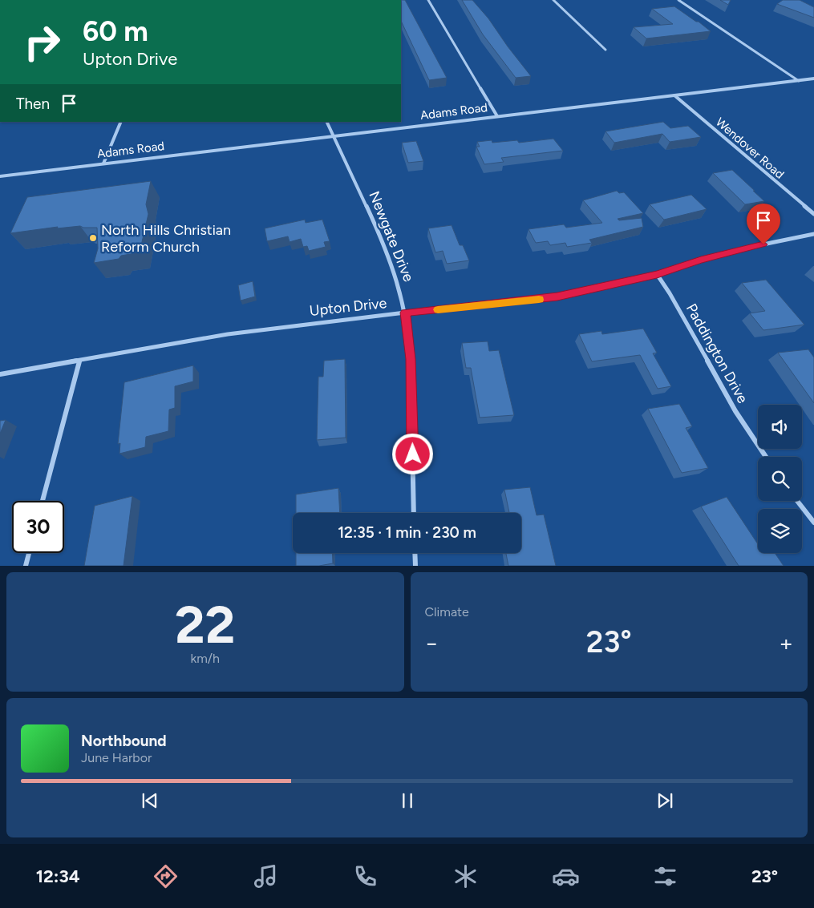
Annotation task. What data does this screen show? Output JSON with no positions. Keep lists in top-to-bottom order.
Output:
{
  "streets": {
    "street": [
      "Adams Road",
      "Wendover Road",
      "Newgate Drive",
      "Upton Drive",
      "Paddington Drive"
    ]
  },
  "crossings": [
    ["Adams Road", "Wendover Road"],
    ["Adams Road", "Newgate Drive"],
    ["Newgate Drive", "Upton Drive"],
    ["Upton Drive", "Paddington Drive"]
  ],
  "places": ["North Hills Christian Reform Church"],
  "page": {
    "turn": ["60 m", "Upton Drive"],
    "then": "Then",
    "limit": "30",
    "trip": "12:35 · 1 min · 230 m",
    "tile": [
      ["22", "km/h"],
      "Climate"
    ],
    "heat": ["−", "23°", "+"],
    "song": ["Northbound", "June Harbor"],
    "tabs": ["12:34", "23°"]
  }
}
